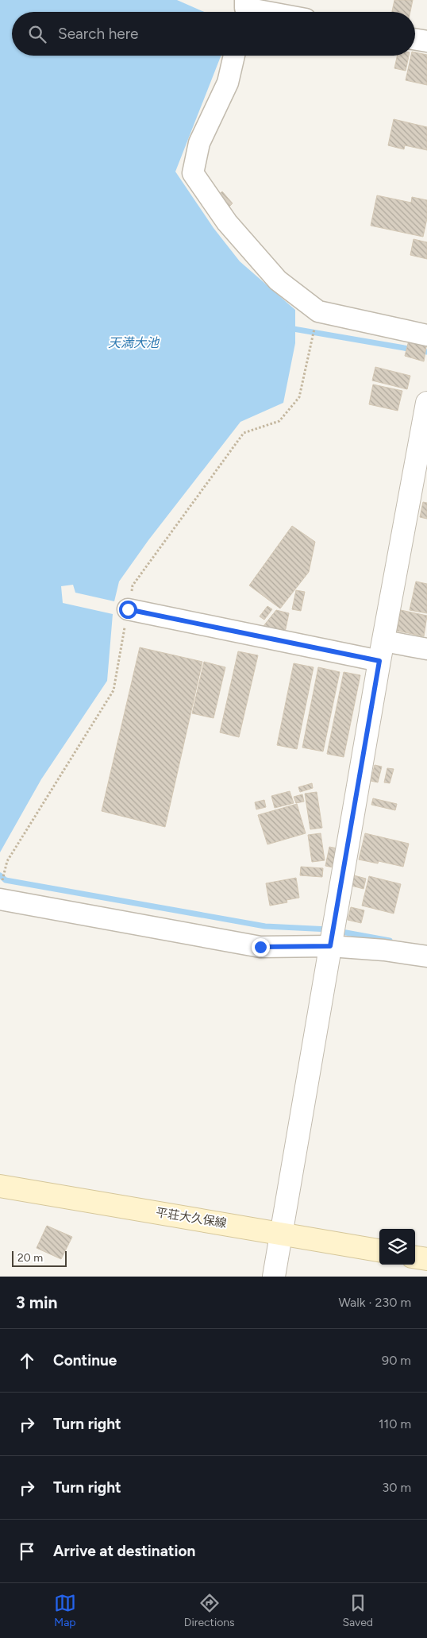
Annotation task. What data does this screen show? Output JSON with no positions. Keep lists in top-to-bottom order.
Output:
{
  "streets": {
    "main road": ["平荘大久保線"]
  },
  "water": ["天満大池"],
  "scale_bar": "20 m",
  "page": {
    "search": "Search here",
    "scale": "20 m",
    "heading": ["3 min", "Walk · 230 m"],
    "list": [
      ["Continue", "90 m"],
      ["Turn right", "110 m"],
      ["Turn right", "30 m"],
      "Arrive at destination"
    ],
    "nav": ["Map", "Directions", "Saved"]
  }
}
